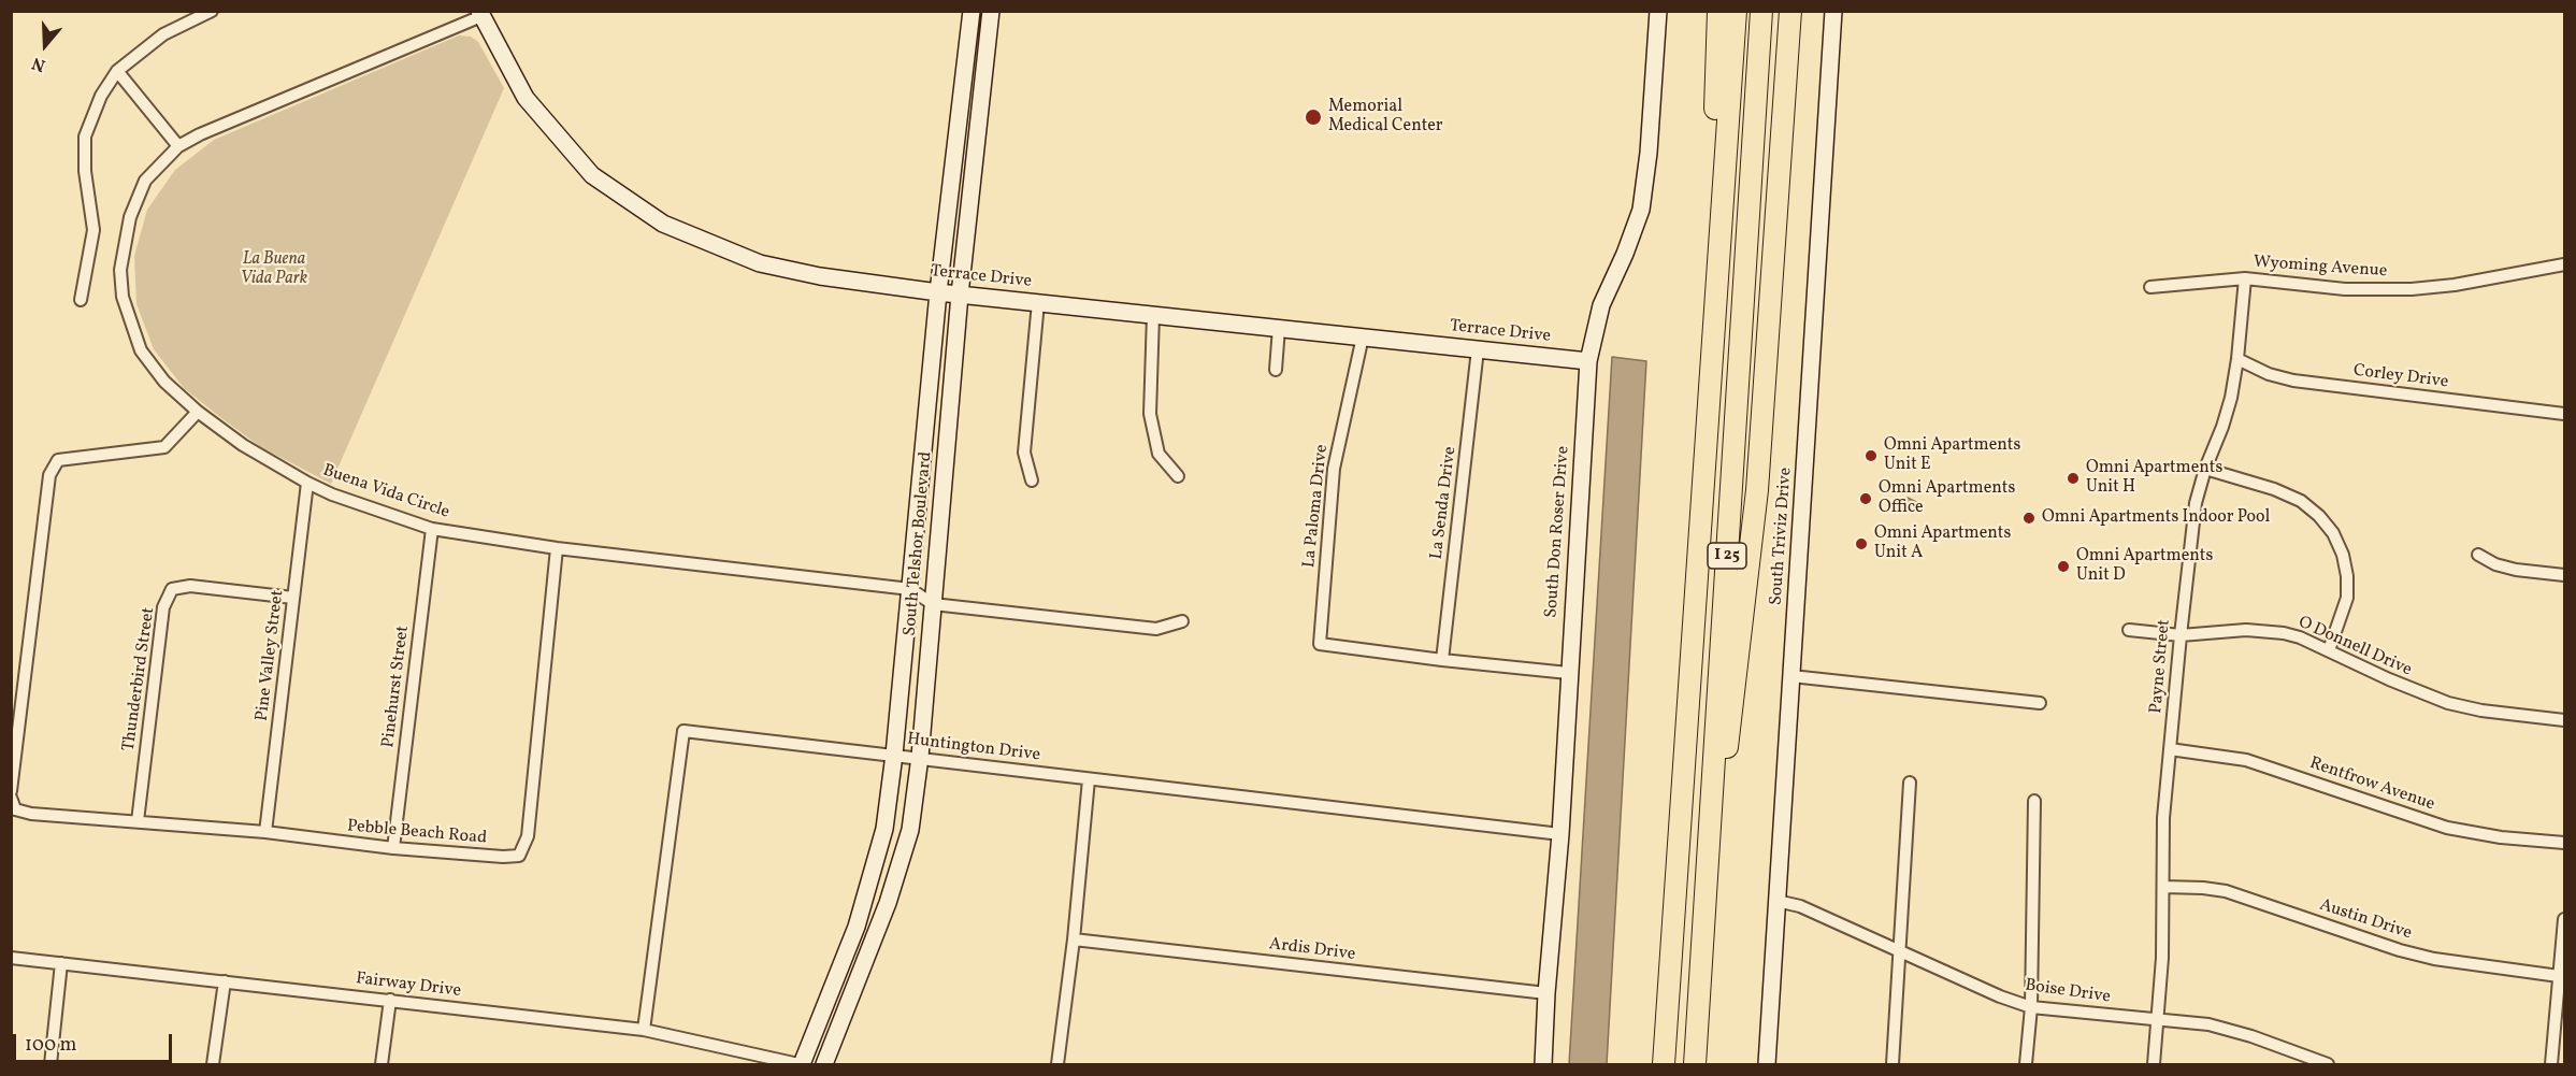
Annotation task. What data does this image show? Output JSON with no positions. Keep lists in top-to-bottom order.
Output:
{
  "streets": {
    "highway": ["I 25"],
    "street": [
      "Wyoming Avenue",
      "Terrace Drive",
      "Corley Drive",
      "Buena Vida Circle",
      "La Senda Drive",
      "La Paloma Drive",
      "South Don Roser Drive",
      "South Triviz Drive",
      "South Telshor Boulevard",
      "O Donnell Drive",
      "Pine Valley Street",
      "Payne Street",
      "Thunderbird Street",
      "Pinehurst Street",
      "Huntington Drive",
      "Rentfrow Avenue",
      "Pebble Beach Road",
      "Austin Drive",
      "Ardis Drive",
      "Fairway Drive",
      "Boise Drive"
    ]
  },
  "crossings": [
    ["Wyoming Avenue", "Payne Street"],
    ["Terrace Drive", "Buena Vida Circle"],
    ["Terrace Drive", "La Senda Drive"],
    ["Terrace Drive", "La Paloma Drive"],
    ["Terrace Drive", "South Don Roser Drive"],
    ["Terrace Drive", "South Telshor Boulevard"],
    ["Corley Drive", "Payne Street"],
    ["Buena Vida Circle", "South Telshor Boulevard"],
    ["Buena Vida Circle", "Pine Valley Street"],
    ["Buena Vida Circle", "Pinehurst Street"],
    ["Buena Vida Circle", "Pebble Beach Road"],
    ["La Senda Drive", "La Paloma Drive"],
    ["South Don Roser Drive", "Huntington Drive"],
    ["South Don Roser Drive", "Ardis Drive"],
    ["South Triviz Drive", "Boise Drive"],
    ["South Telshor Boulevard", "Huntington Drive"],
    ["South Telshor Boulevard", "Fairway Drive"],
    ["O Donnell Drive", "Payne Street"],
    ["Pine Valley Street", "Thunderbird Street"],
    ["Pine Valley Street", "Pebble Beach Road"],
    ["Payne Street", "Rentfrow Avenue"],
    ["Payne Street", "Austin Drive"],
    ["Payne Street", "Boise Drive"],
    ["Thunderbird Street", "Pebble Beach Road"],
    ["Pinehurst Street", "Pebble Beach Road"],
    ["Huntington Drive", "Fairway Drive"]
  ],
  "parks": ["La Buena Vida Park"],
  "places": [
    "Memorial Medical Center",
    "Omni Apartments Unit E",
    "Omni Apartments Unit H",
    "Omni Apartments Office",
    "Omni Apartments Indoor Pool",
    "Omni Apartments Unit A",
    "Omni Apartments Unit D"
  ],
  "scale_bar": "100 m",
  "north": "bottom"
}
